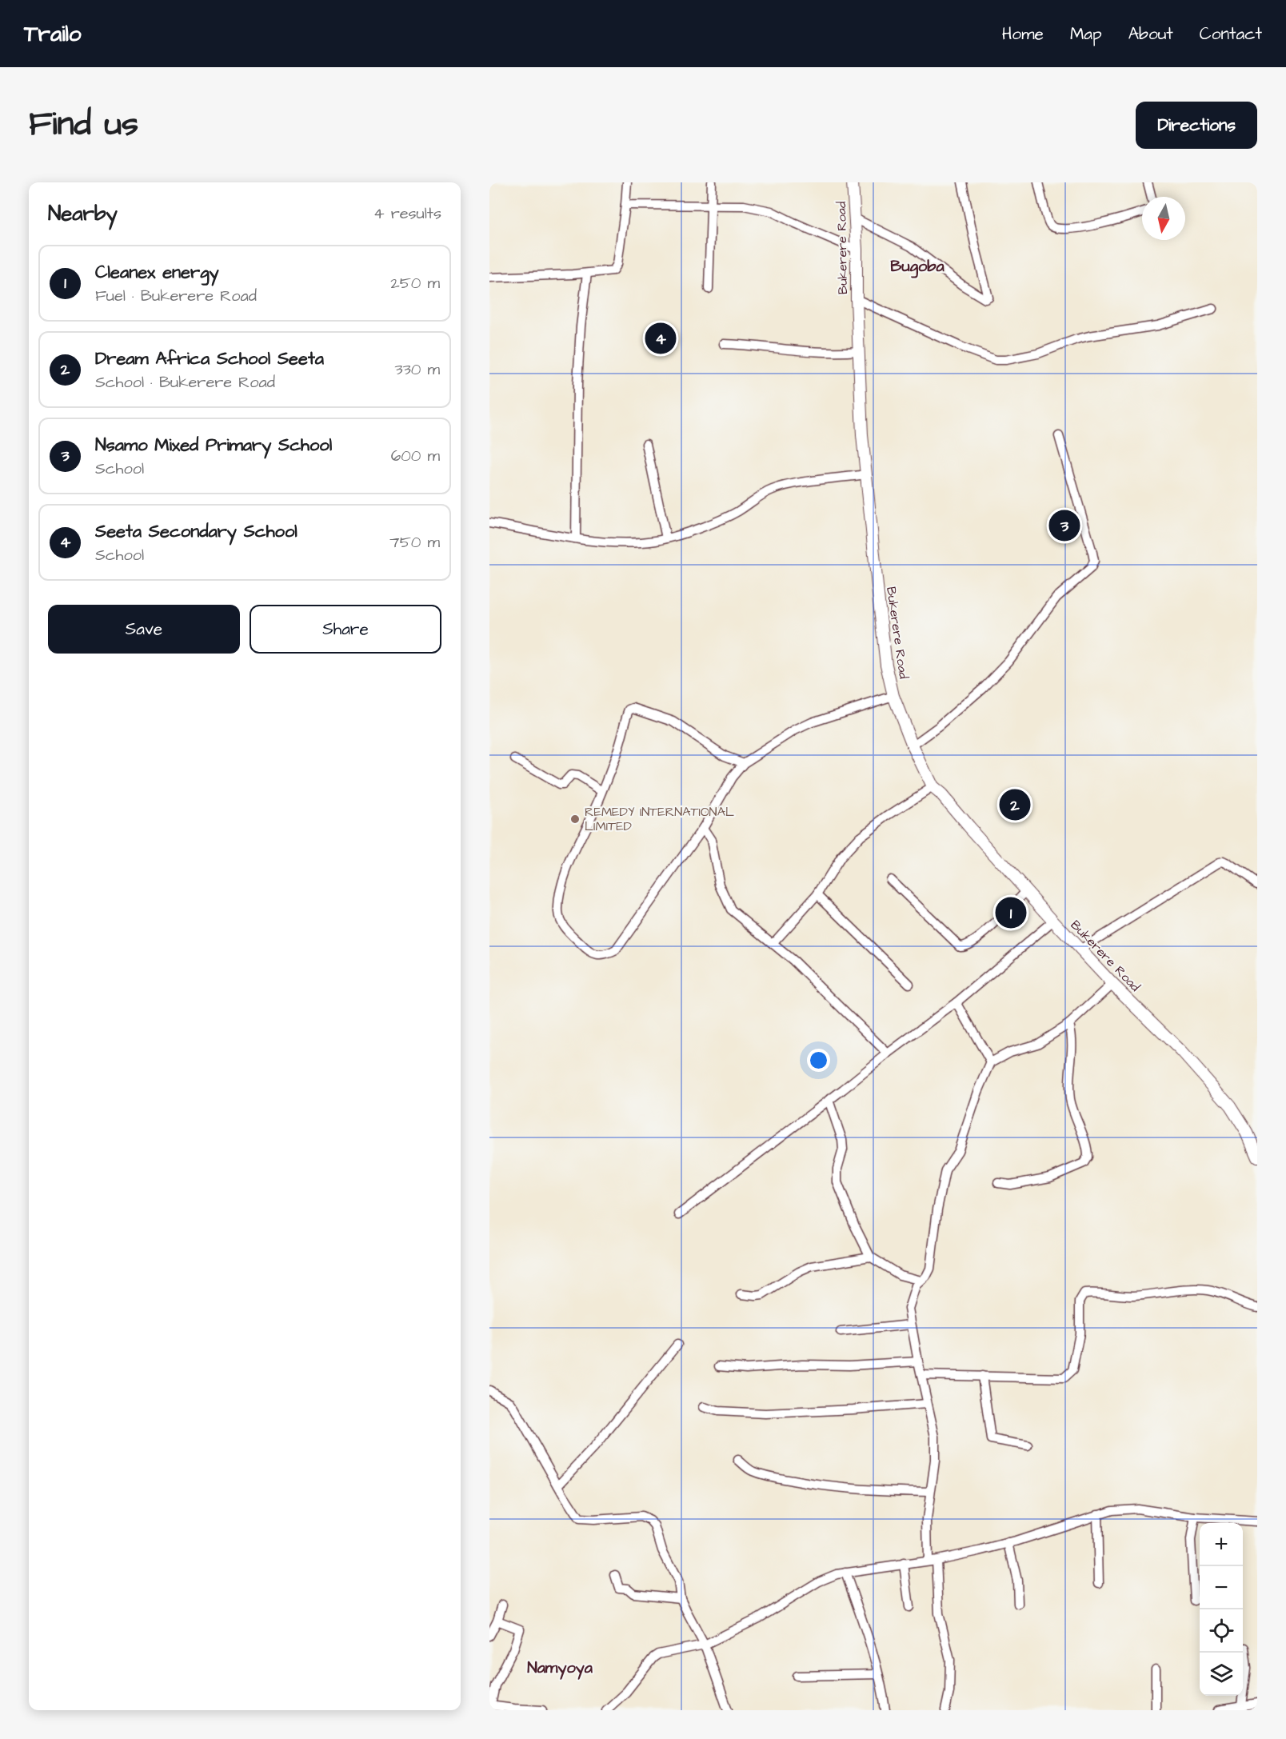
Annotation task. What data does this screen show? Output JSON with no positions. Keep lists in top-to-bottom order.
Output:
{
  "streets": {
    "main road": ["Bukerere Road"]
  },
  "districts": ["Bugoba", "Namyoya"],
  "places": ["REMEDY INTERNATIONAL LIMITED"],
  "north": "bottom",
  "page": {
    "header": "Trailo",
    "nav": [
      "Home",
      "Map",
      "About",
      "Contact"
    ],
    "title": "Find us",
    "buttons": [
      "Directions",
      ["Save", "Share"]
    ],
    "heading": ["Nearby", "4 results"],
    "list": [
      {
        "mark": "1",
        "name": "Cleanex energy",
        "note": "Fuel · Bukerere Road",
        "value": "250 m"
      },
      {
        "mark": "2",
        "name": "Dream Africa School Seeta",
        "note": "School · Bukerere Road",
        "value": "330 m"
      },
      {
        "mark": "3",
        "name": "Nsamo Mixed Primary School",
        "note": "School",
        "value": "600 m"
      },
      {
        "mark": "4",
        "name": "Seeta Secondary School",
        "note": "School",
        "value": "750 m"
      }
    ],
    "pins": [
      "4",
      "3",
      "2",
      "1"
    ],
    "map_buttons": ["+", "−"]
  }
}
